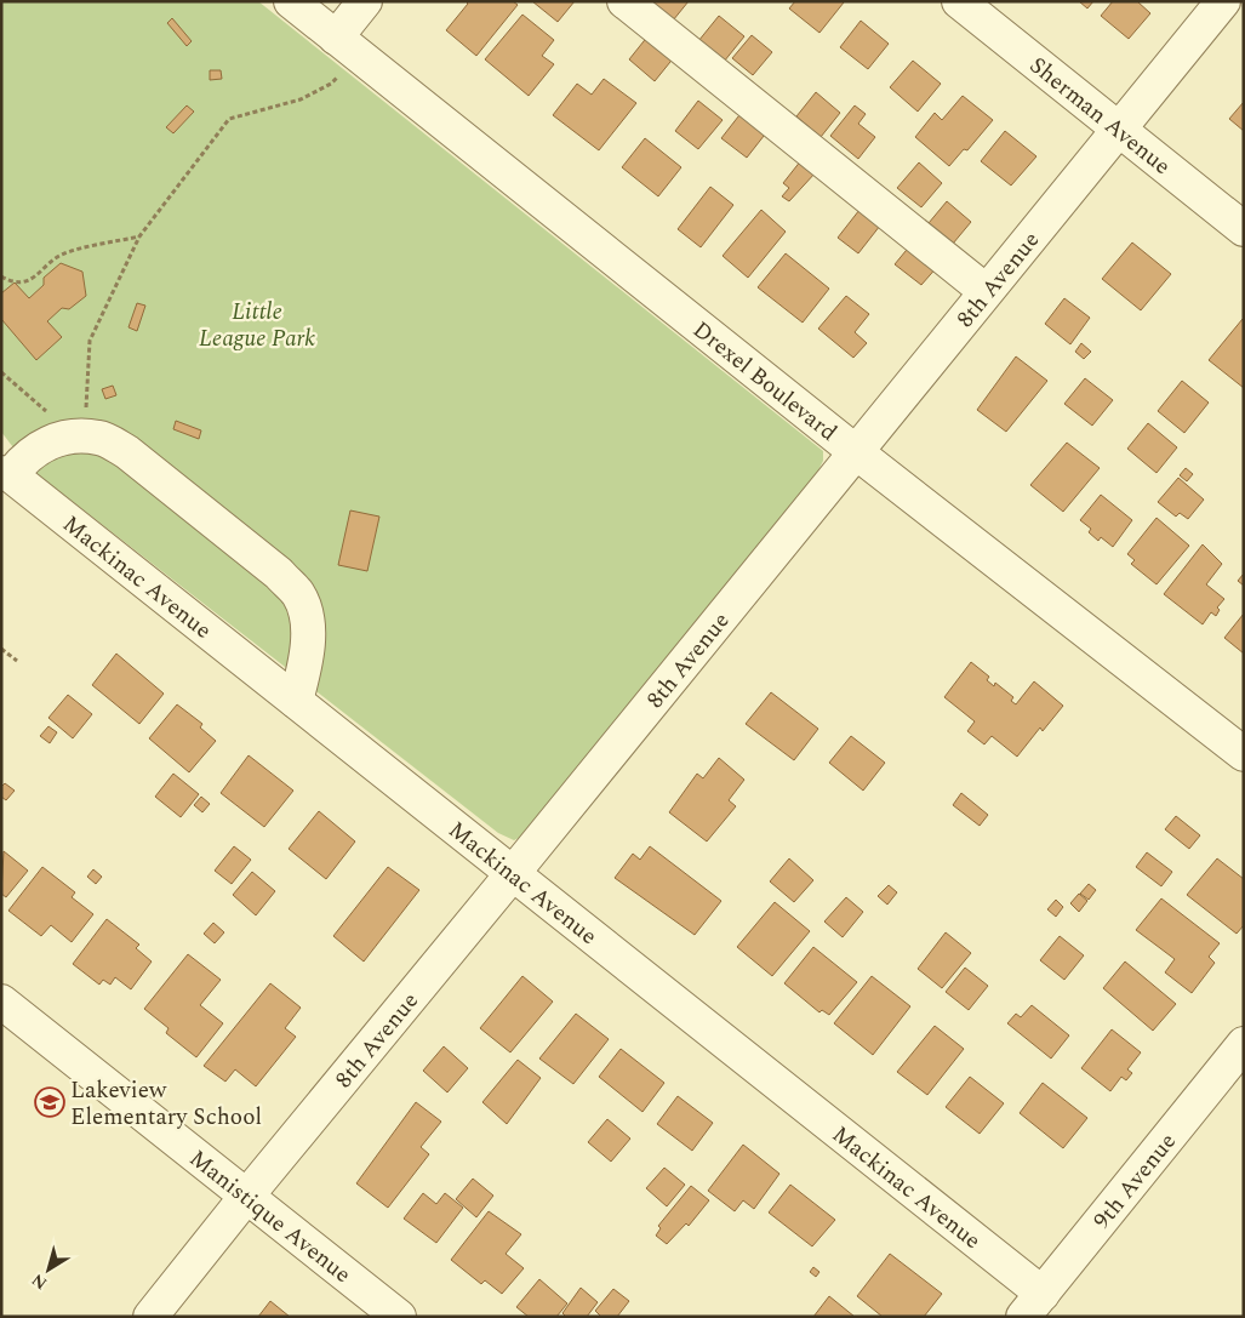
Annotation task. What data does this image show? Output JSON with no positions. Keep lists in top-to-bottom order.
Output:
{
  "streets": {
    "street": [
      "Sherman Avenue",
      "8th Avenue",
      "Drexel Boulevard",
      "Mackinac Avenue",
      "9th Avenue",
      "Manistique Avenue"
    ]
  },
  "crossings": [
    ["Sherman Avenue", "8th Avenue"],
    ["8th Avenue", "Drexel Boulevard"],
    ["8th Avenue", "Mackinac Avenue"],
    ["8th Avenue", "Manistique Avenue"],
    ["Mackinac Avenue", "9th Avenue"]
  ],
  "parks": ["Little League Park"],
  "places": {
    "school or university": ["Lakeview Elementary School"]
  },
  "north": "bottom left"
}
